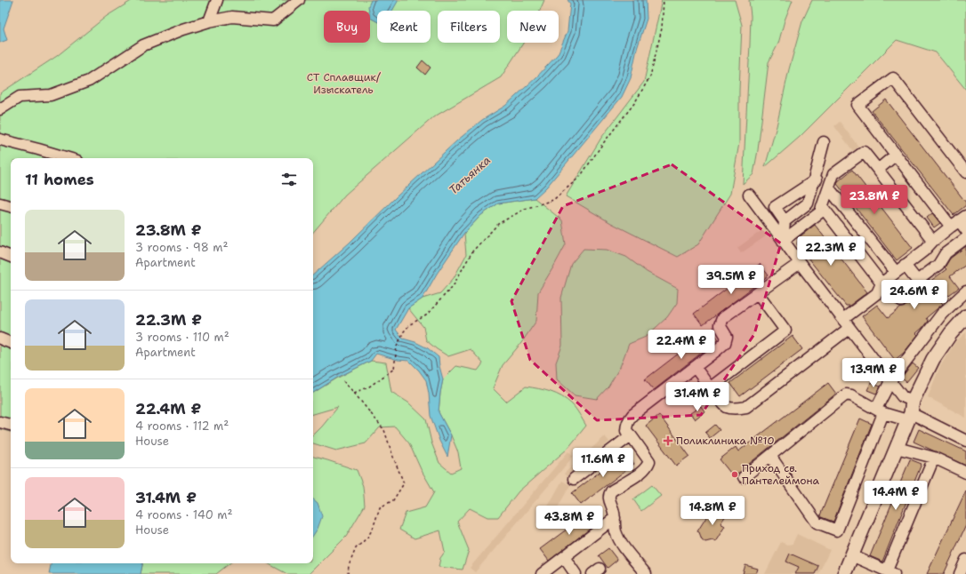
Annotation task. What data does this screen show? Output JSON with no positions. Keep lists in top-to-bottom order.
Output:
{
  "water": ["Татьянка"],
  "parks": ["СТ Сплавщик/ Изыскатель"],
  "places": {
    "health": ["Поликлиника №10"],
    "other": ["Приход св. Пантелеймона"]
  },
  "page": {
    "chip": [
      "Buy",
      "Rent",
      "Filters",
      "New"
    ],
    "heading": "11 homes",
    "price": [
      "23.8M ₽",
      "22.3M ₽",
      "39.5M ₽",
      "24.6M ₽",
      "22.4M ₽",
      "13.9M ₽",
      "31.4M ₽",
      "11.6M ₽",
      "14.4M ₽",
      "14.8M ₽",
      "43.8M ₽"
    ],
    "list": [
      {
        "name": "23.8M ₽",
        "note": "3 rooms · 98 m² · Apartment"
      },
      {
        "name": "22.3M ₽",
        "note": "3 rooms · 110 m² · Apartment"
      },
      {
        "name": "22.4M ₽",
        "note": "4 rooms · 112 m² · House"
      },
      {
        "name": "31.4M ₽",
        "note": "4 rooms · 140 m² · House"
      }
    ]
  }
}
